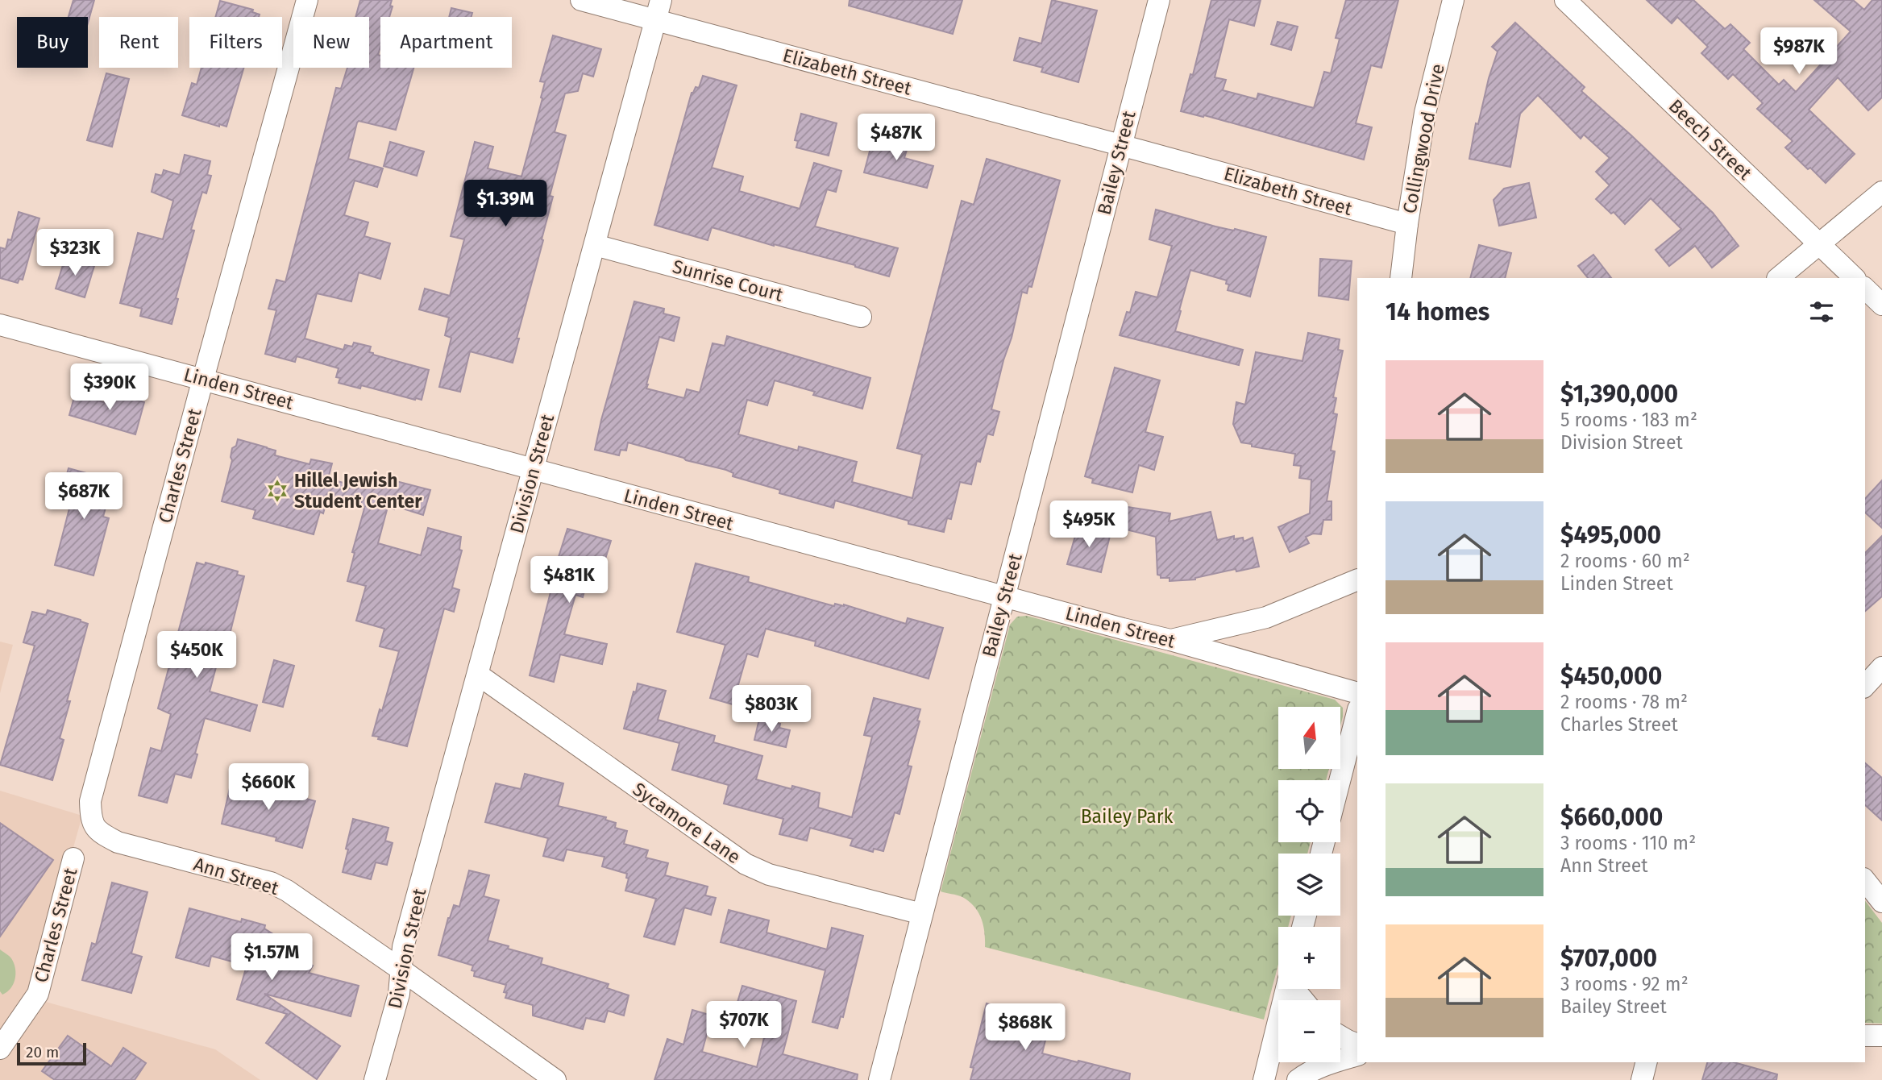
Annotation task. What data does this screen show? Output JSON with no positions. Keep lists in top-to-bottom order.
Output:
{
  "streets": {
    "street": [
      "Elizabeth Street",
      "Collingwood Drive",
      "Beech Street",
      "Bailey Street",
      "Sunrise Court",
      "Linden Street",
      "Charles Street",
      "Division Street",
      "Sycamore Lane",
      "Ann Street"
    ]
  },
  "crossings": [
    ["Elizabeth Street", "Collingwood Drive"],
    ["Elizabeth Street", "Bailey Street"],
    ["Elizabeth Street", "Division Street"],
    ["Bailey Street", "Linden Street"],
    ["Bailey Street", "Sycamore Lane"],
    ["Sunrise Court", "Division Street"],
    ["Linden Street", "Charles Street"],
    ["Linden Street", "Division Street"],
    ["Charles Street", "Ann Street"],
    ["Division Street", "Sycamore Lane"],
    ["Division Street", "Ann Street"]
  ],
  "parks": ["Bailey Park"],
  "places": {
    "synagogue": ["Hillel Jewish Student Center"]
  },
  "scale_bar": "20 m",
  "north": "top",
  "page": {
    "chip": [
      "Buy",
      "Rent",
      "Filters",
      "New",
      "Apartment"
    ],
    "price": [
      "$987K",
      "$487K",
      "$1.39M",
      "$323K",
      "$390K",
      "$687K",
      "$495K",
      "$481K",
      "$450K",
      "$803K",
      "$660K",
      "$1.57M",
      "$707K",
      "$868K"
    ],
    "heading": "14 homes",
    "list": [
      {
        "name": "$1,390,000",
        "note": "5 rooms · 183 m² · Division Street"
      },
      {
        "name": "$495,000",
        "note": "2 rooms · 60 m² · Linden Street"
      },
      {
        "name": "$450,000",
        "note": "2 rooms · 78 m² · Charles Street"
      },
      {
        "name": "$660,000",
        "note": "3 rooms · 110 m² · Ann Street"
      },
      {
        "name": "$707,000",
        "note": "3 rooms · 92 m² · Bailey Street"
      }
    ],
    "map_buttons": ["+", "−"],
    "scale": "20 m"
  }
}
